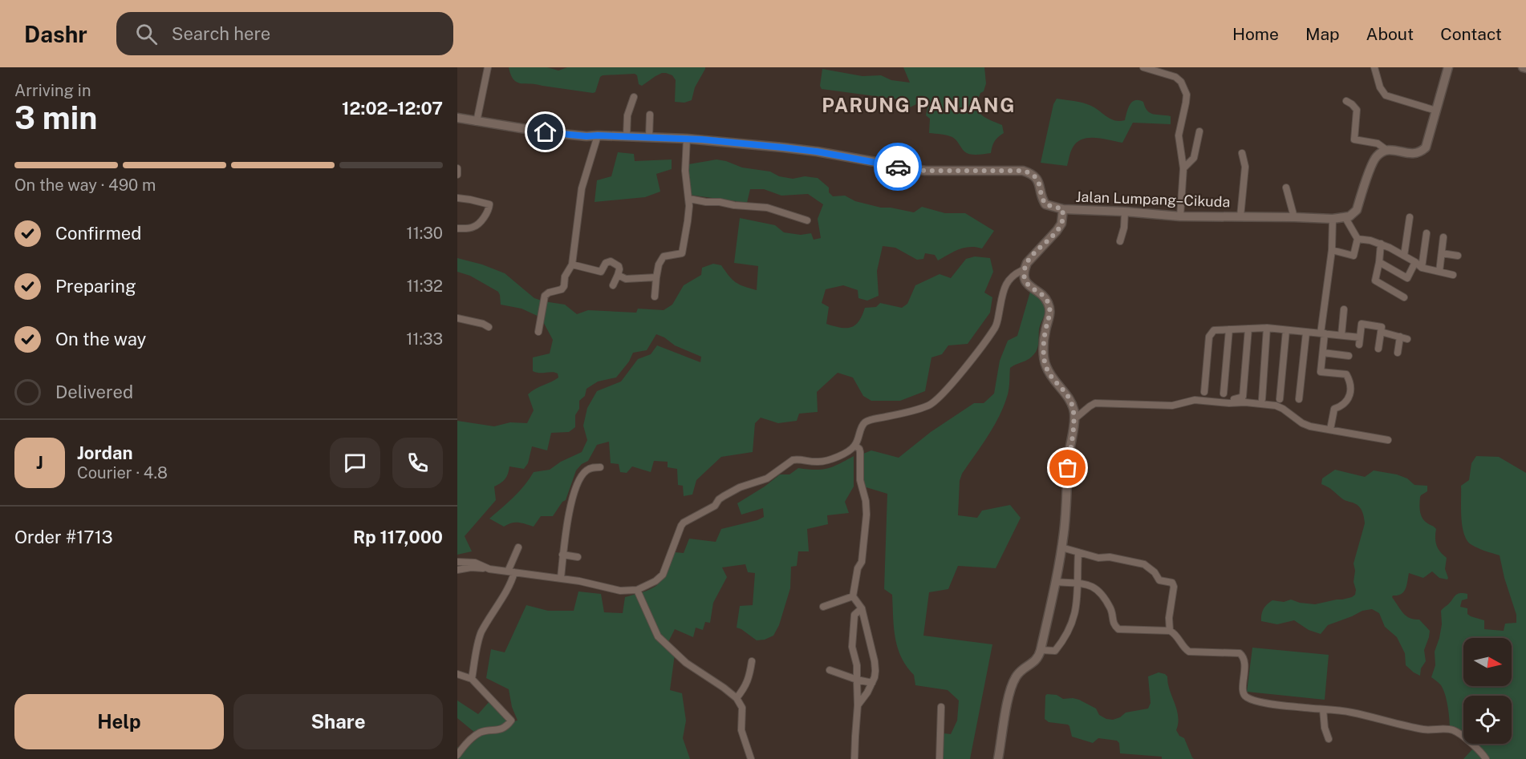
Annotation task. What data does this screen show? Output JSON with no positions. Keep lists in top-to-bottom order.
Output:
{
  "streets": {
    "street": ["Jalan Lumpang–Cikuda"]
  },
  "districts": ["PARUNG PANJANG"],
  "north": "right",
  "page": {
    "header": "Dashr",
    "search": "Search here",
    "nav": [
      "Home",
      "Map",
      "About",
      "Contact"
    ],
    "heading": ["3 min", "Arriving in", "12:02–12:07"],
    "panel": [
      "Jordan",
      "Courier · 4.8",
      "Order #1713",
      "Rp 117,000"
    ],
    "bar": "On the way · 490 m",
    "list": [
      ["Confirmed", "11:30"],
      ["Preparing", "11:32"],
      ["On the way", "11:33"],
      "Delivered"
    ],
    "round": "J",
    "buttons": ["Help", "Share"]
  }
}
